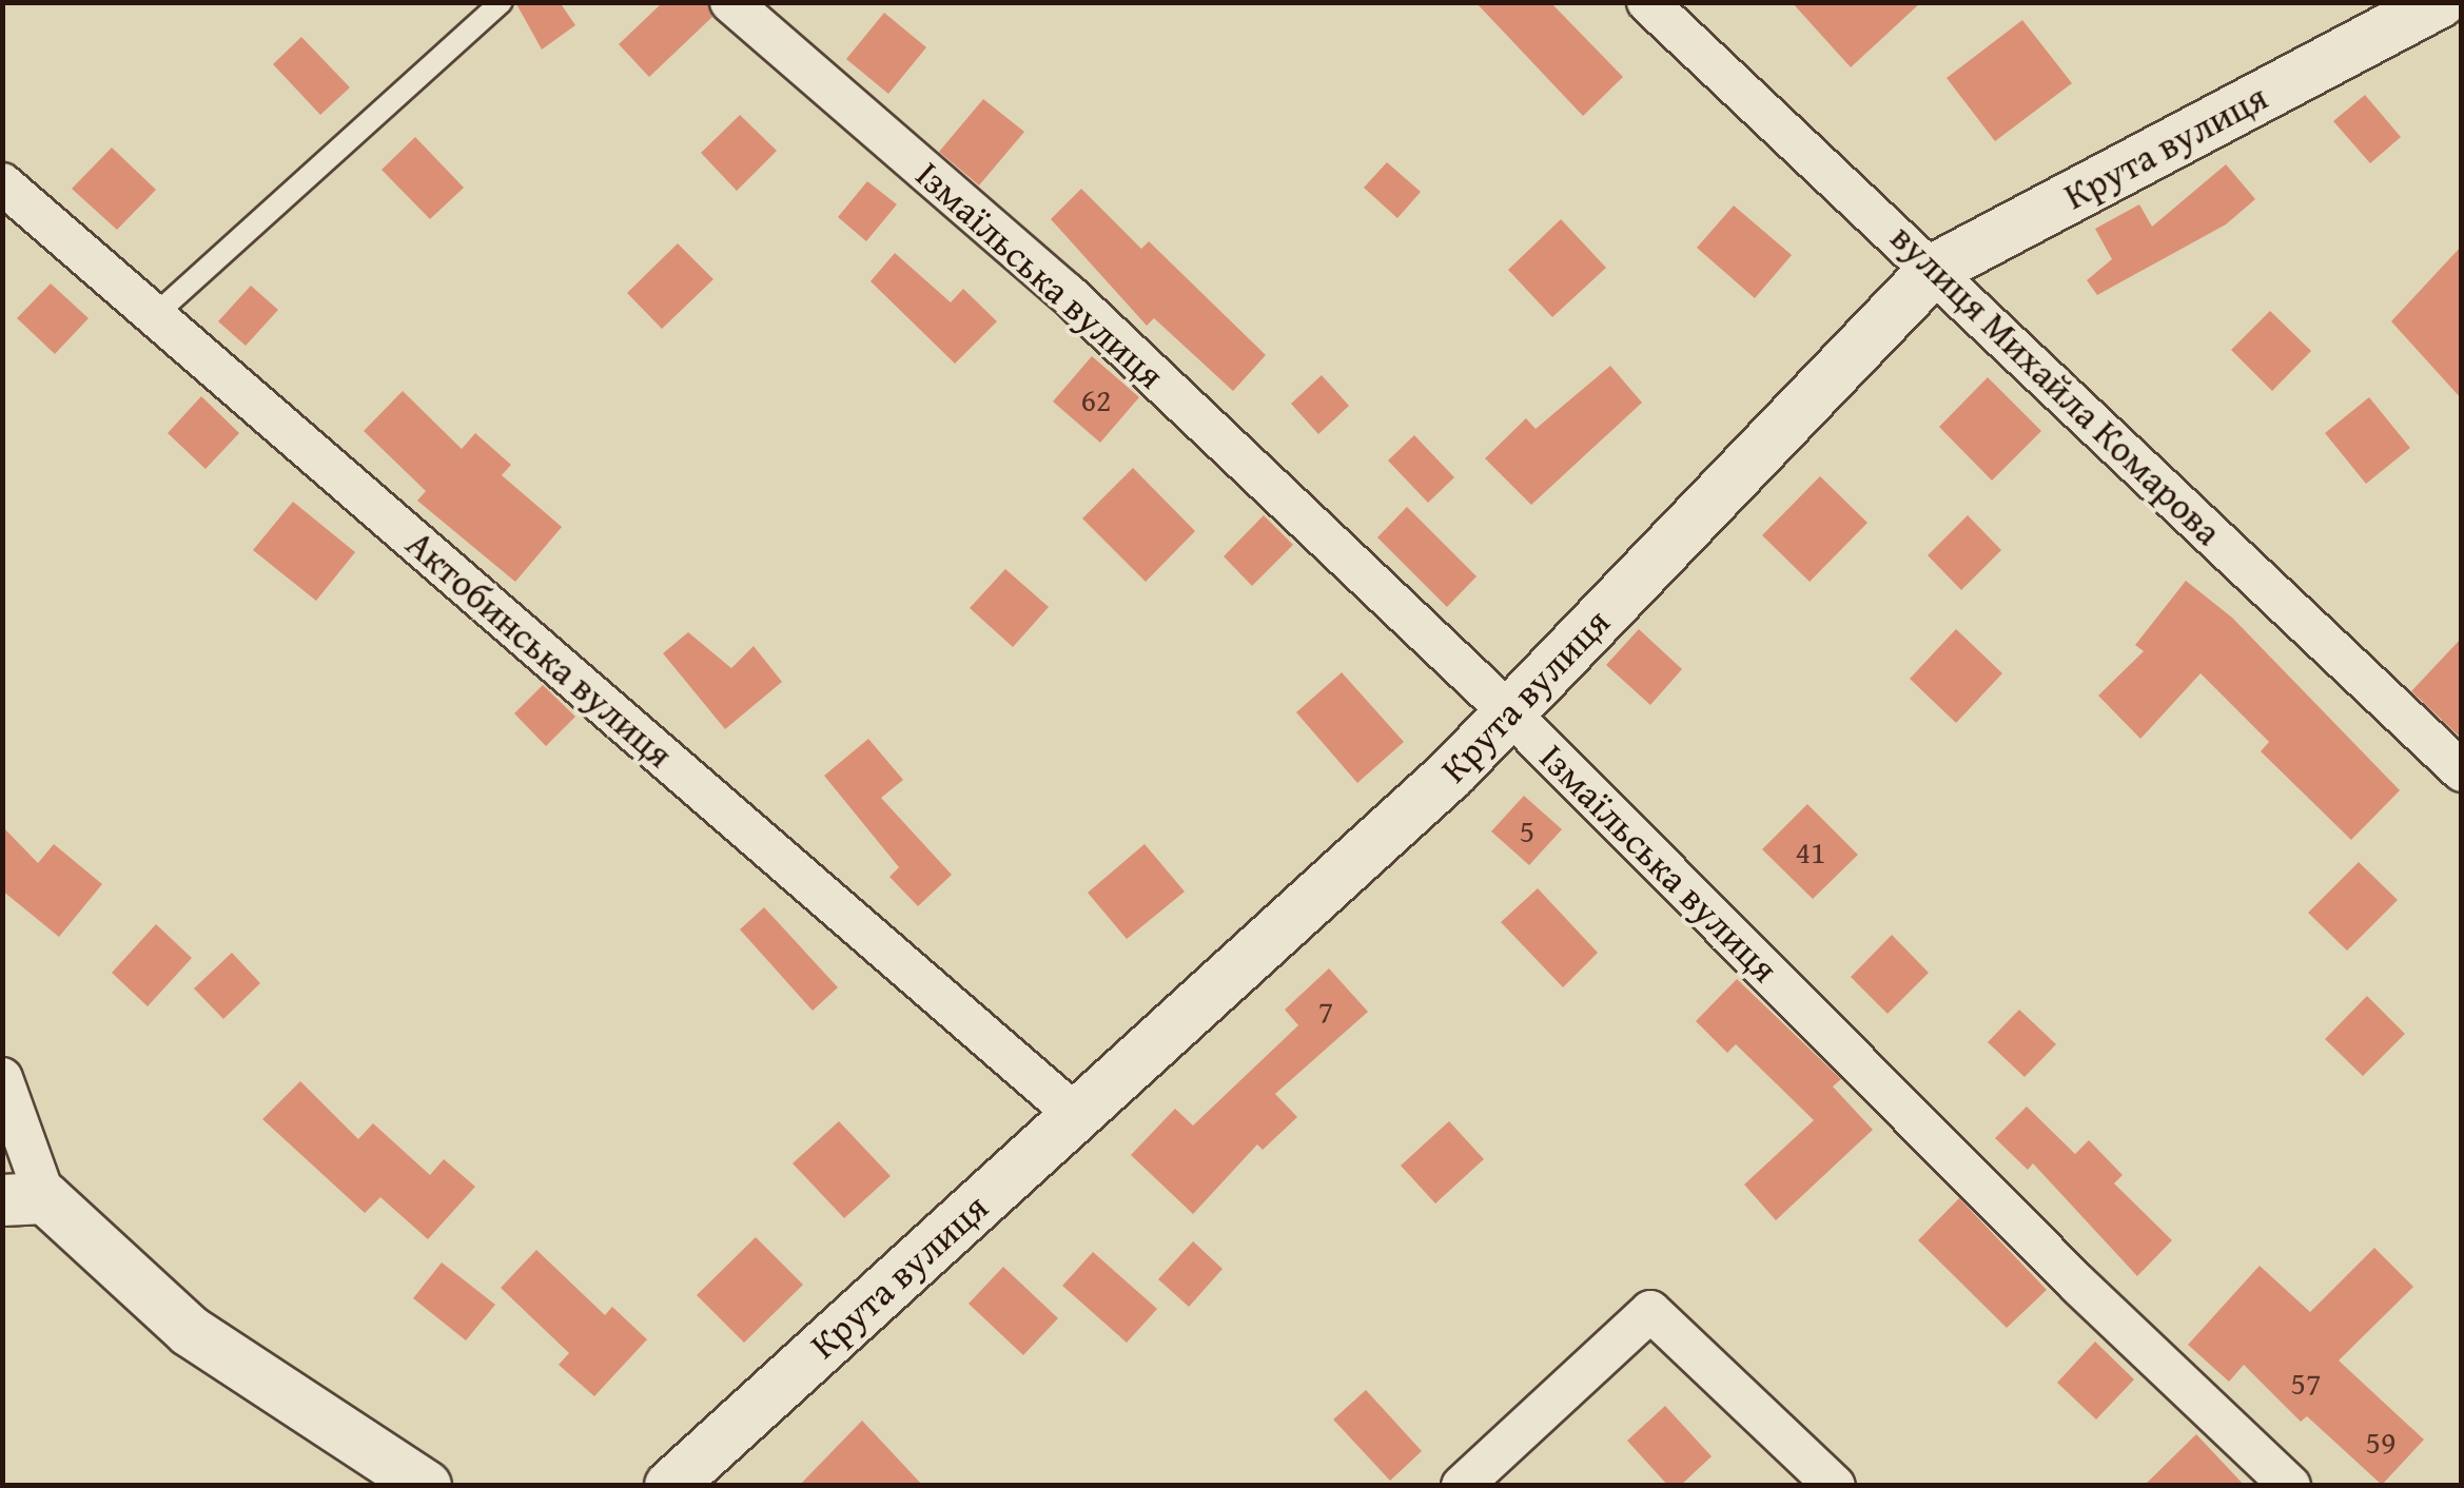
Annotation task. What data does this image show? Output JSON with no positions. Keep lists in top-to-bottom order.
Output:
{
  "streets": {
    "street": [
      "Крута вулиця",
      "Ізмаїльська вулиця",
      "вулиця Михайла Комарова",
      "Актобинська вулиця"
    ]
  },
  "crossings": [
    ["Крута вулиця", "Ізмаїльська вулиця"],
    ["Крута вулиця", "вулиця Михайла Комарова"],
    ["Крута вулиця", "Актобинська вулиця"]
  ],
  "house_numbers": [
    "62",
    "5",
    "41",
    "7",
    "57",
    "59"
  ]
}
